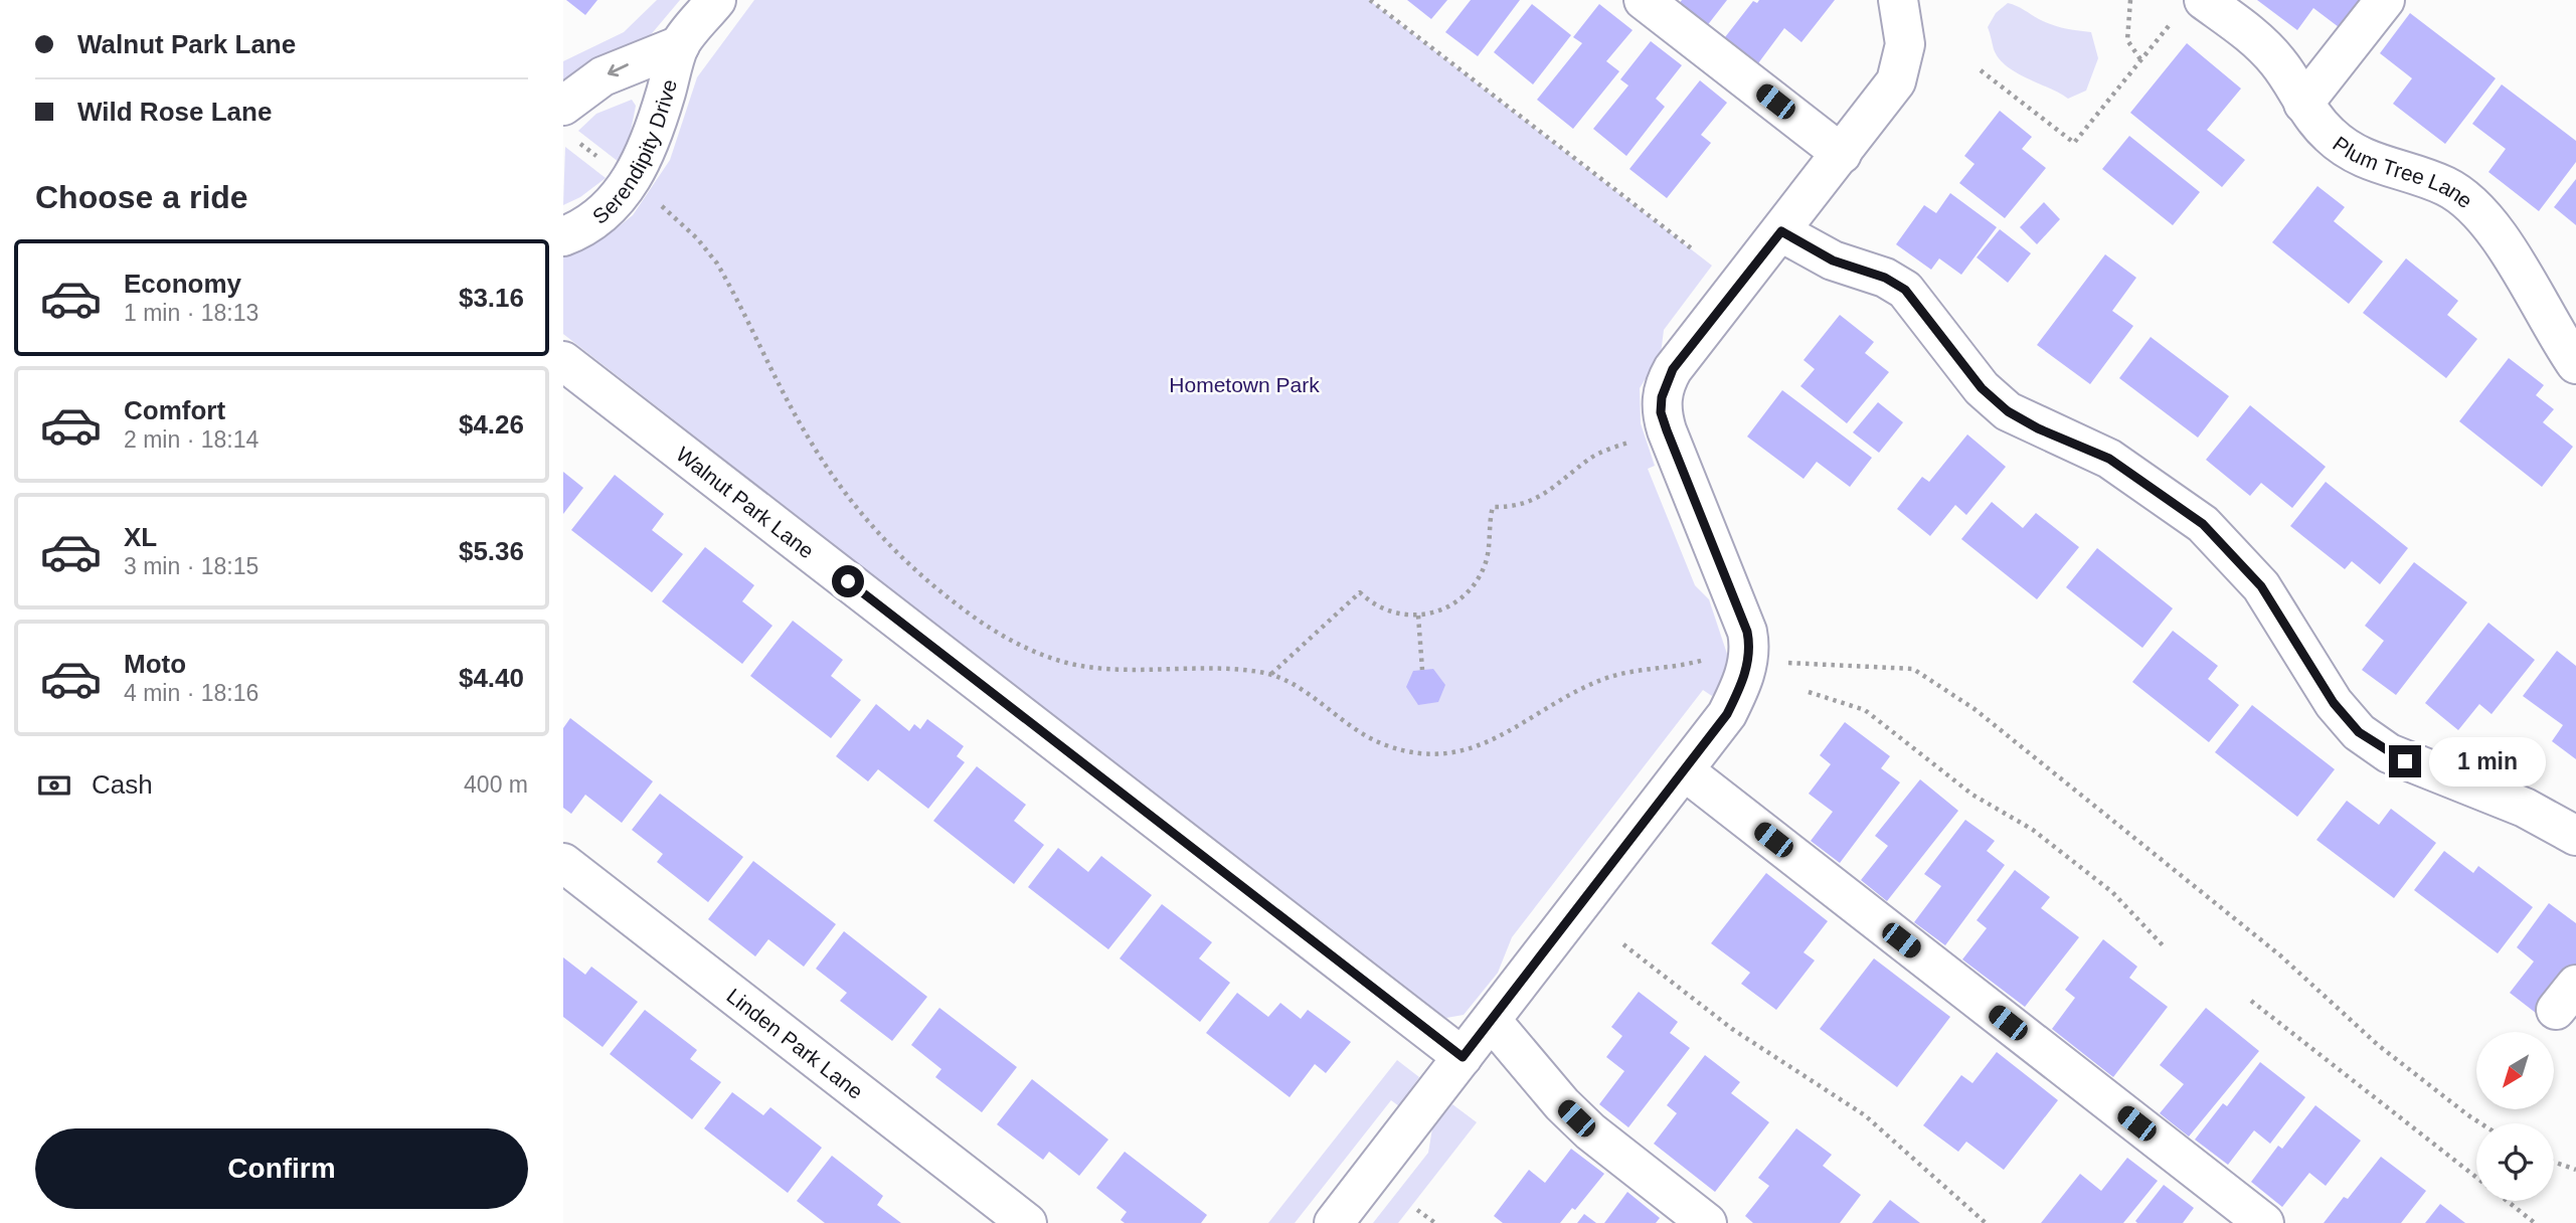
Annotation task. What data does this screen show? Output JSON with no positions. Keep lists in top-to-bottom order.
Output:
{
  "streets": {
    "street": [
      "Serendipity Drive",
      "Plum Tree Lane",
      "Walnut Park Lane",
      "Linden Park Lane"
    ]
  },
  "parks": ["Hometown Park"],
  "north": "bottom left",
  "page": {
    "banner": ["Walnut Park Lane", "Wild Rose Lane"],
    "heading": "Choose a ride",
    "list": [
      {
        "name": "Economy",
        "note": "1 min · 18:13",
        "value": "$3.16"
      },
      {
        "name": "Comfort",
        "note": "2 min · 18:14",
        "value": "$4.26"
      },
      {
        "name": "XL",
        "note": "3 min · 18:15",
        "value": "$5.36"
      },
      {
        "name": "Moto",
        "note": "4 min · 18:16",
        "value": "$4.40"
      }
    ],
    "bubble": "1 min",
    "pay": ["Cash", "400 m"],
    "buttons": "Confirm"
  }
}
